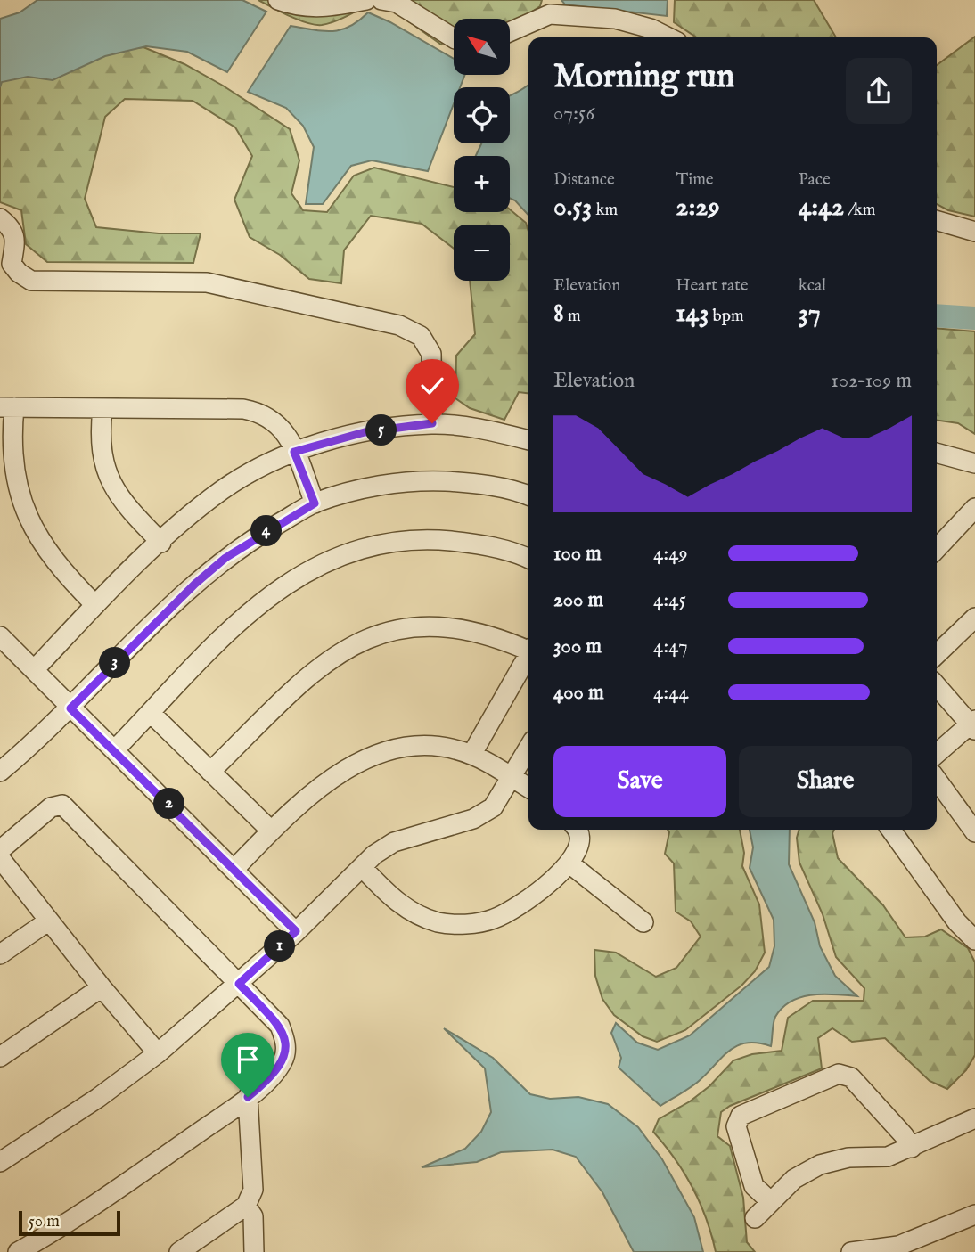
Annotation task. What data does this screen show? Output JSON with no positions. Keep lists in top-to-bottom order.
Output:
{
  "scale_bar": "50 m",
  "north": "top left",
  "page": {
    "map_buttons": ["+", "−"],
    "heading": ["Morning run", "07:56"],
    "stats": [
      ["Distance", "0.53 km"],
      ["Time", "2:29"],
      ["Pace", "4:42 /km"],
      ["Elevation", "8 m"],
      ["Heart rate", "143 bpm"],
      ["kcal", "37"]
    ],
    "chart": ["Elevation", "102–109 m"],
    "pins": [
      "5",
      "4",
      "3",
      "2",
      "1"
    ],
    "list": [
      {
        "name": "100 m",
        "note": "4:49"
      },
      {
        "name": "200 m",
        "note": "4:45"
      },
      {
        "name": "300 m",
        "note": "4:47"
      },
      {
        "name": "400 m",
        "note": "4:44"
      }
    ],
    "buttons": ["Save", "Share"],
    "scale": "50 m"
  }
}
